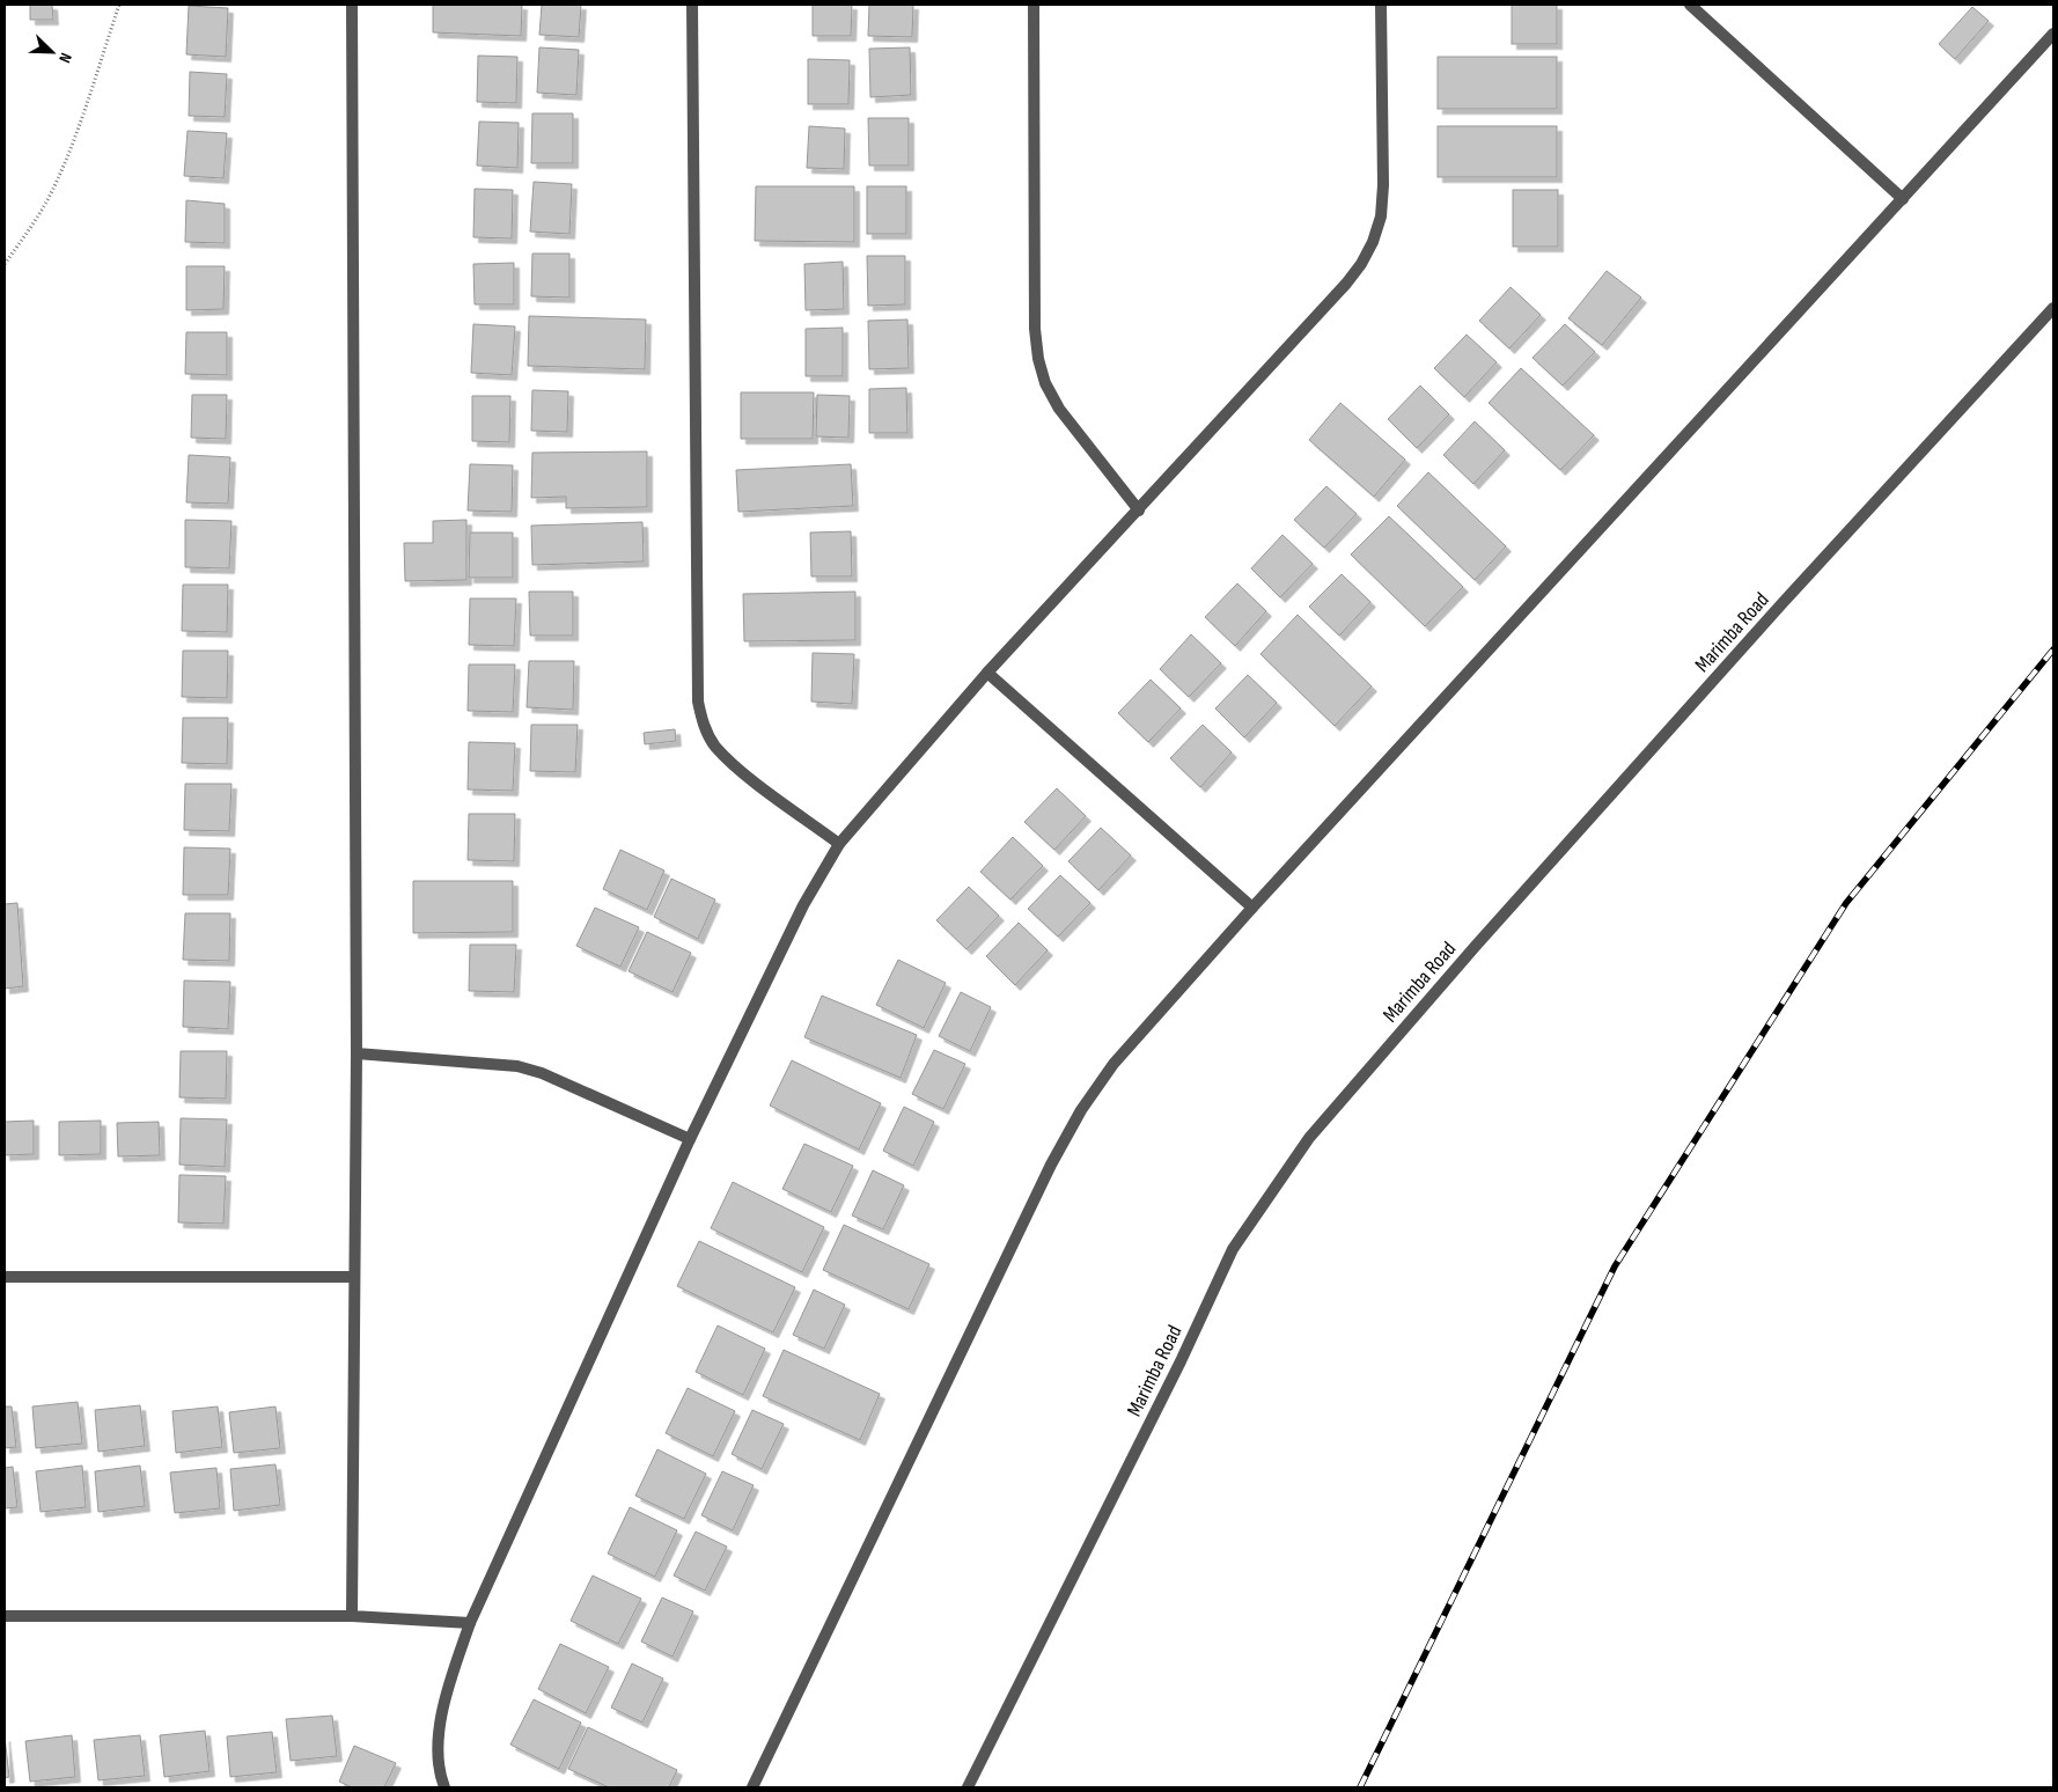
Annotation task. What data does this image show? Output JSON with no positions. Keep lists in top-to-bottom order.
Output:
{
  "streets": {
    "street": ["Marimba Road"]
  },
  "north": "bottom right"
}
